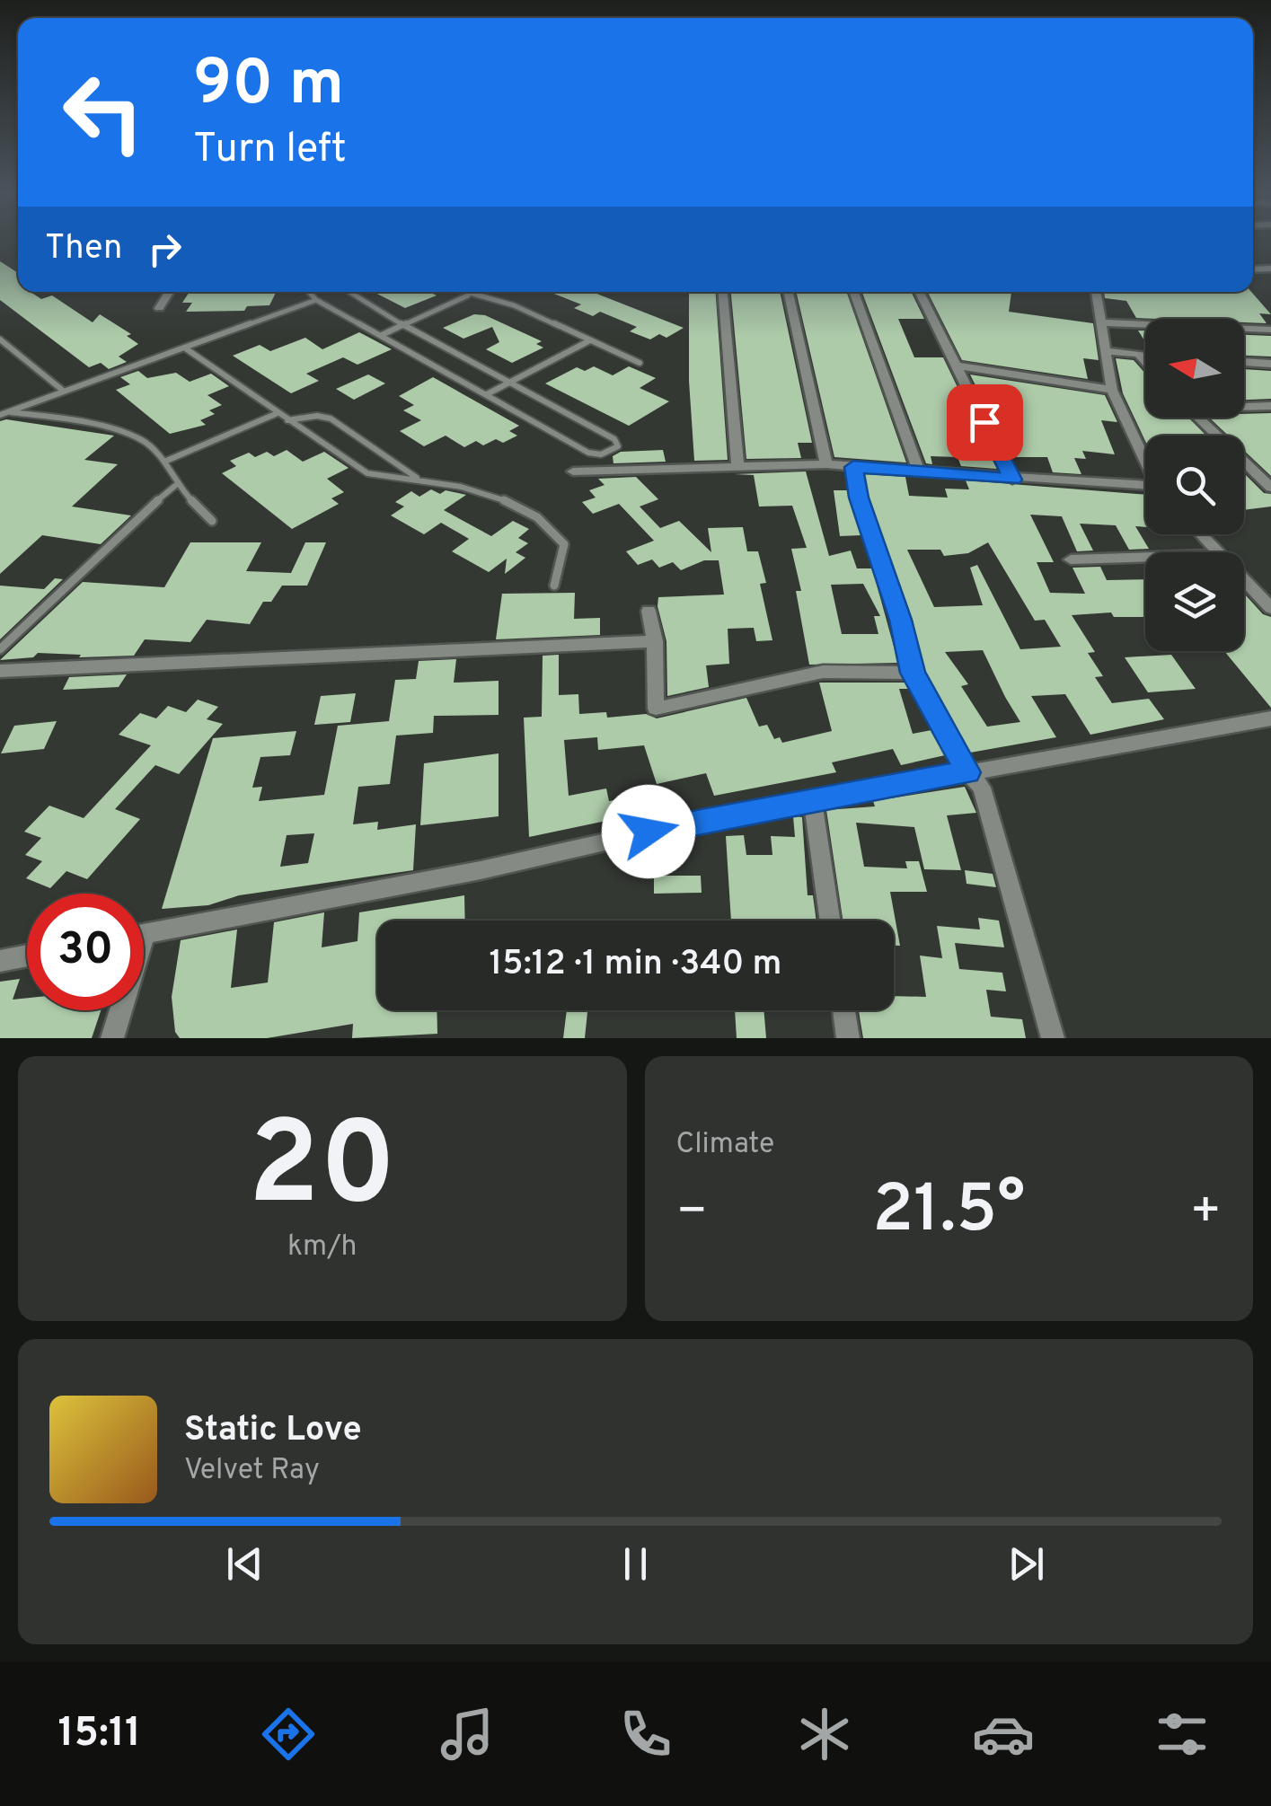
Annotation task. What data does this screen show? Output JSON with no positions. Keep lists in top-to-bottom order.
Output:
{
  "north": "left",
  "page": {
    "turn": ["90 m", "Turn left"],
    "then": "Then",
    "limit": "30",
    "trip": "15:12 · 1 min · 340 m",
    "tile": [
      ["20", "km/h"],
      "Climate"
    ],
    "heat": ["−", "21.5°", "+"],
    "song": ["Static Love", "Velvet Ray"],
    "tabs": "15:11"
  }
}
